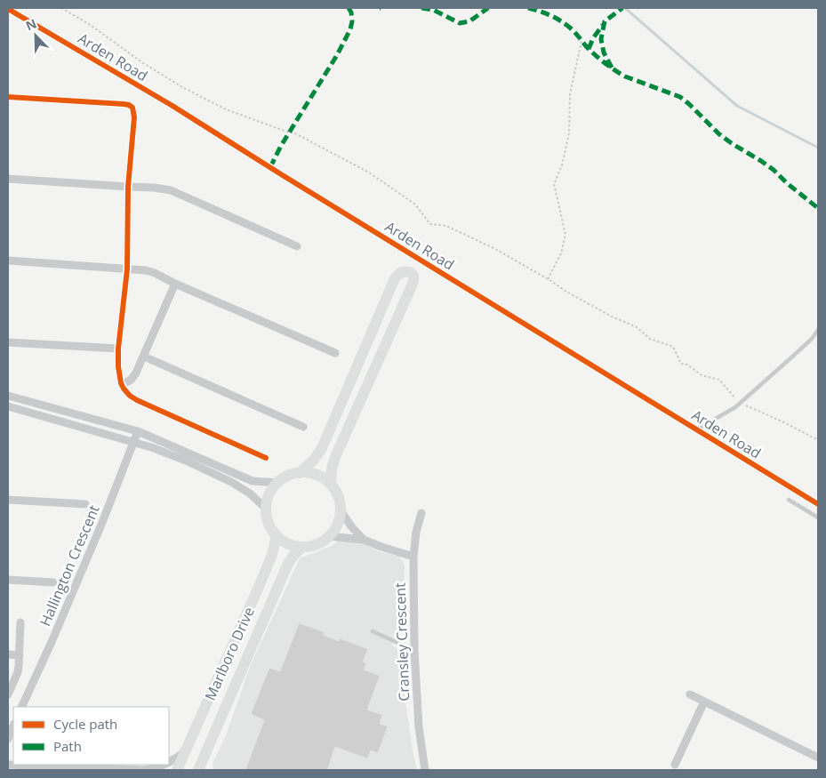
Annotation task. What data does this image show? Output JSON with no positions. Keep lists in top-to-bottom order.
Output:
{
  "streets": {
    "main road": ["Marlboro Drive"],
    "street": ["Arden Road", "Hallington Crescent", "Cransley Crescent"]
  },
  "legend": ["Cycle path", "Path"],
  "north": "top left"
}
